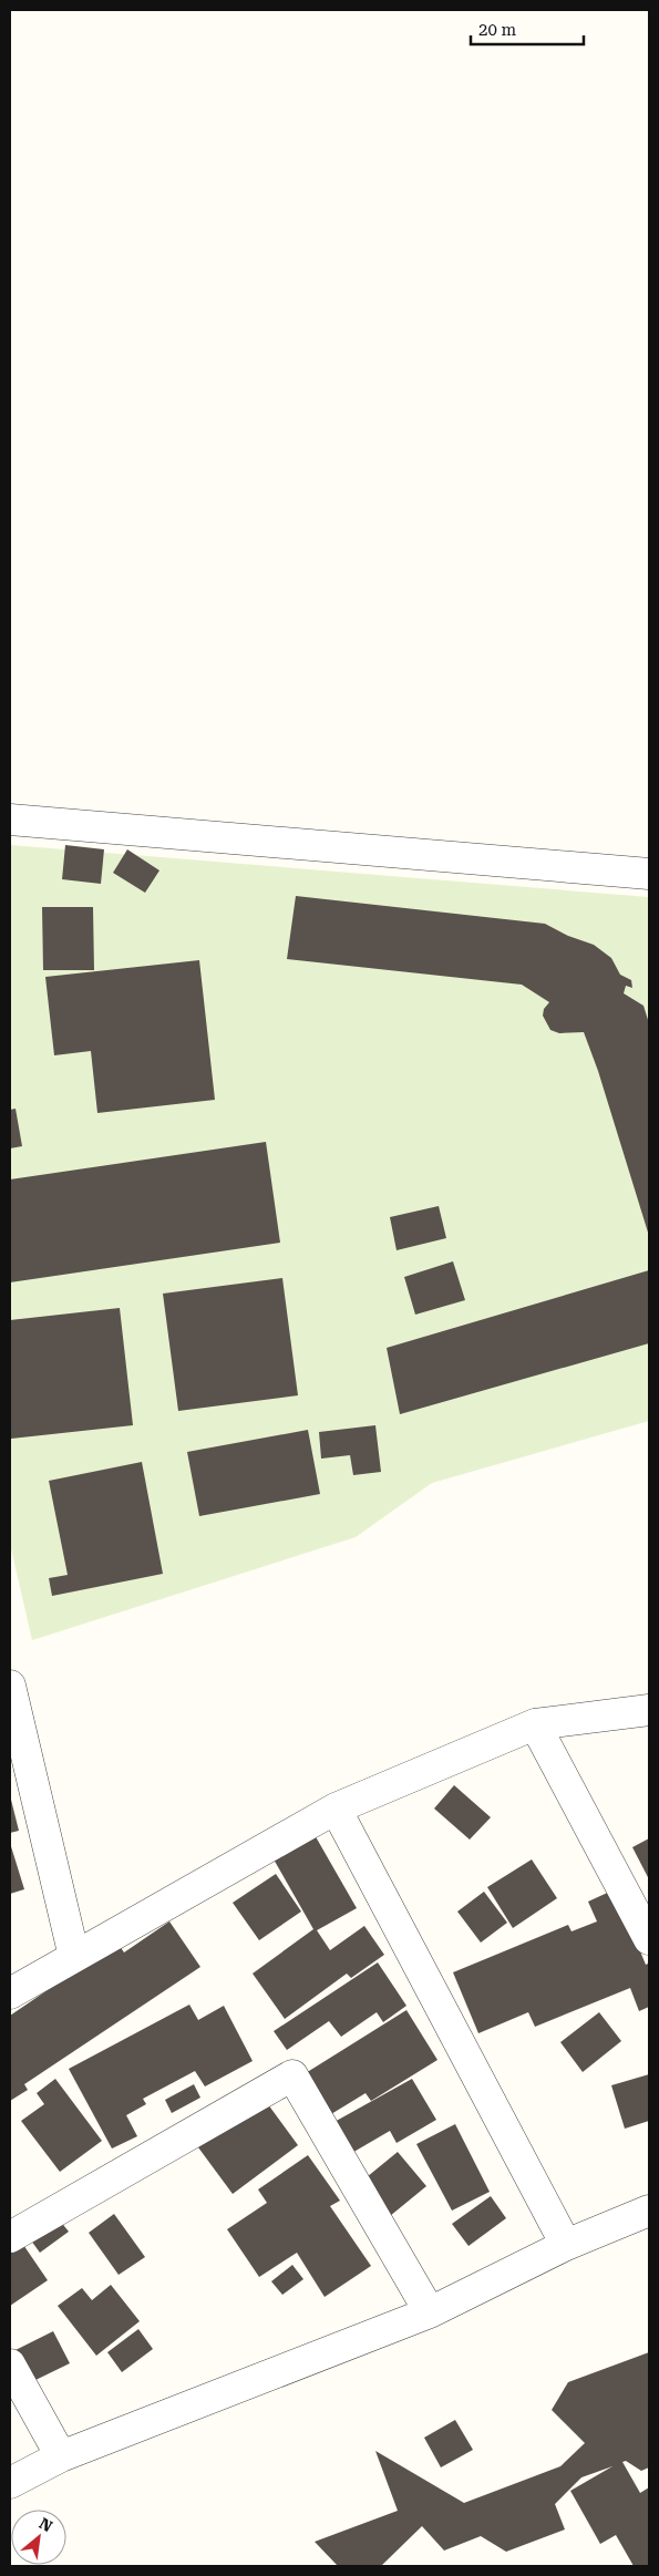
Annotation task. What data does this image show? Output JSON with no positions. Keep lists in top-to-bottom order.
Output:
{
  "scale_bar": "20 m",
  "north": "top right"
}
